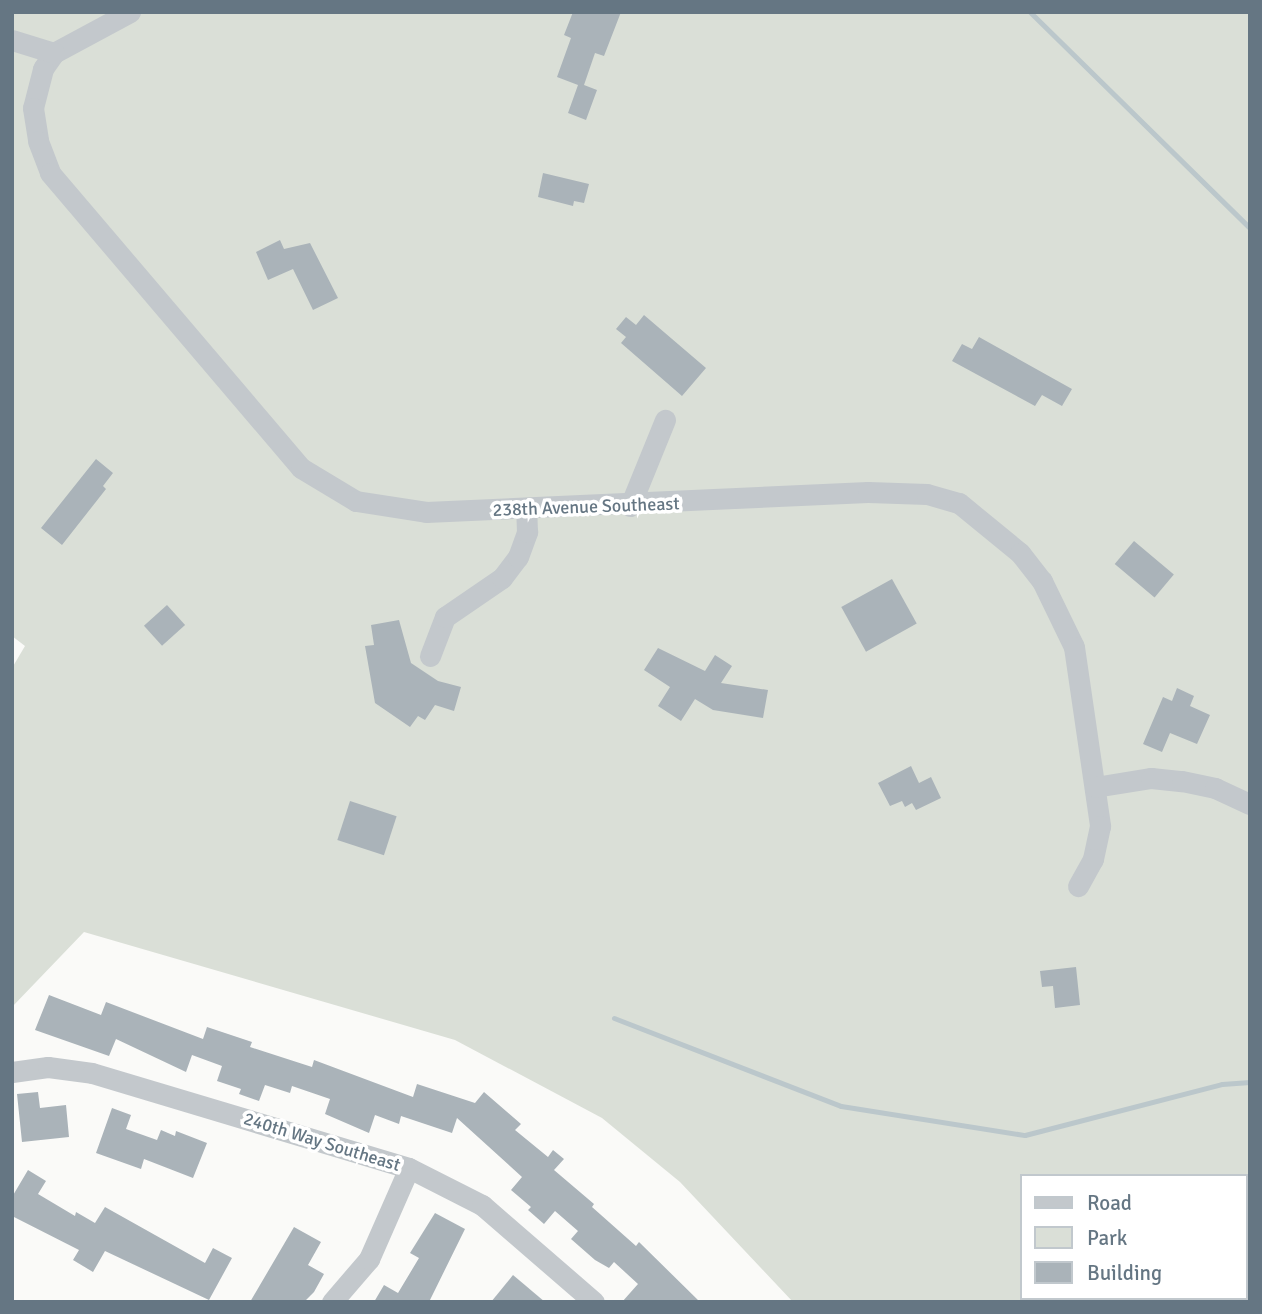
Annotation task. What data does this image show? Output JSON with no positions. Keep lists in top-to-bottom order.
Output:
{
  "streets": {
    "street": ["238th Avenue Southeast", "240th Way Southeast"]
  },
  "legend": ["Road", "Park", "Building"]
}
